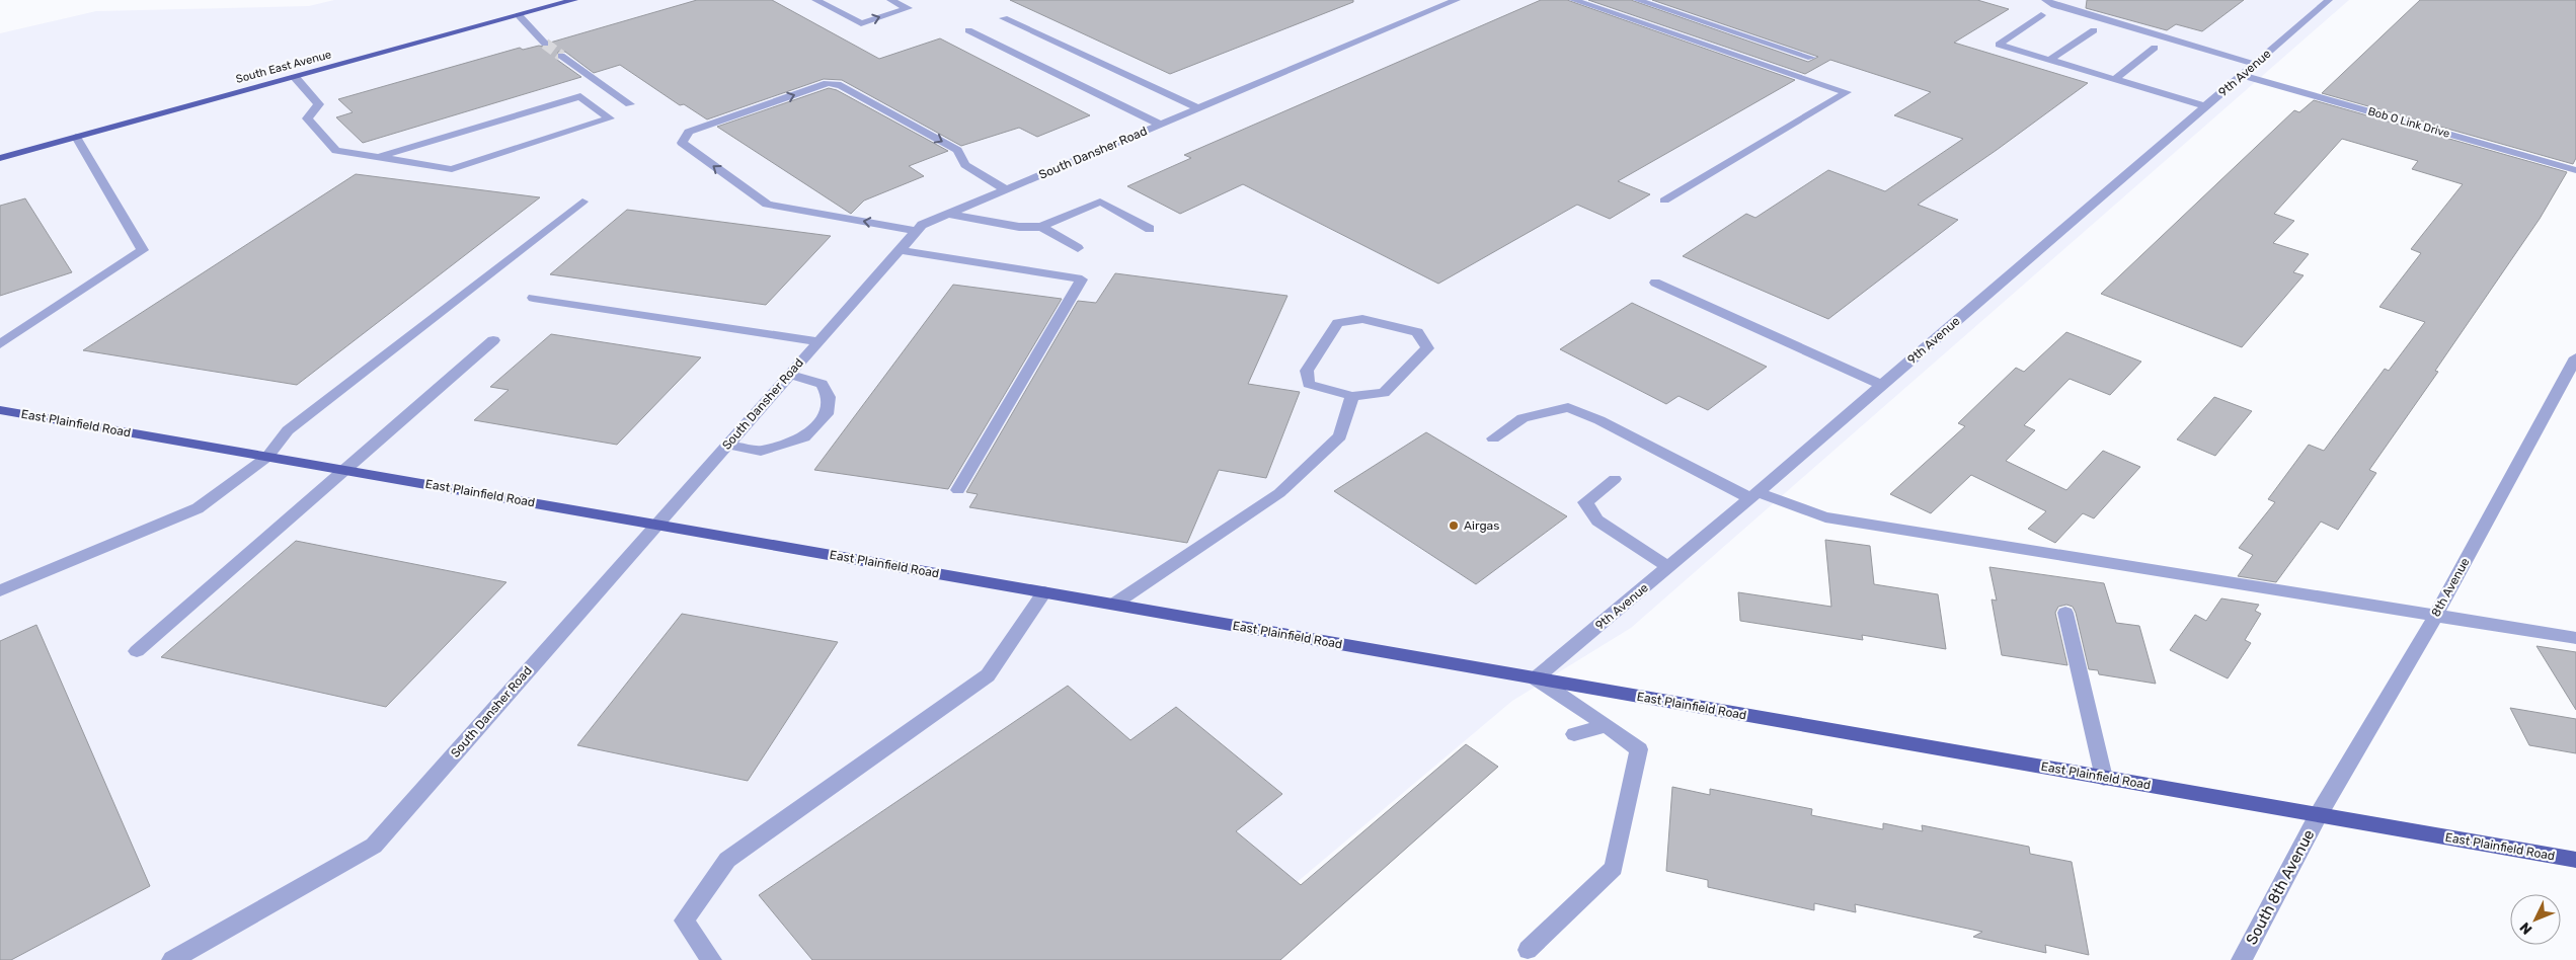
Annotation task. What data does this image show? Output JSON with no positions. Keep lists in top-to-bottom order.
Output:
{
  "streets": {
    "main road": ["South East Avenue", "East Plainfield Road"],
    "street": [
      "9th Avenue",
      "Bob O Link Drive",
      "South Dansher Road",
      "8th Avenue",
      "South 8th Avenue"
    ]
  },
  "crossings": [
    ["9th Avenue", "Bob O Link Drive"],
    ["9th Avenue", "East Plainfield Road"],
    ["South Dansher Road", "East Plainfield Road"],
    ["East Plainfield Road", "8th Avenue"],
    ["East Plainfield Road", "South 8th Avenue"],
    ["8th Avenue", "South 8th Avenue"]
  ],
  "places": ["Airgas"],
  "north": "bottom left"
}
